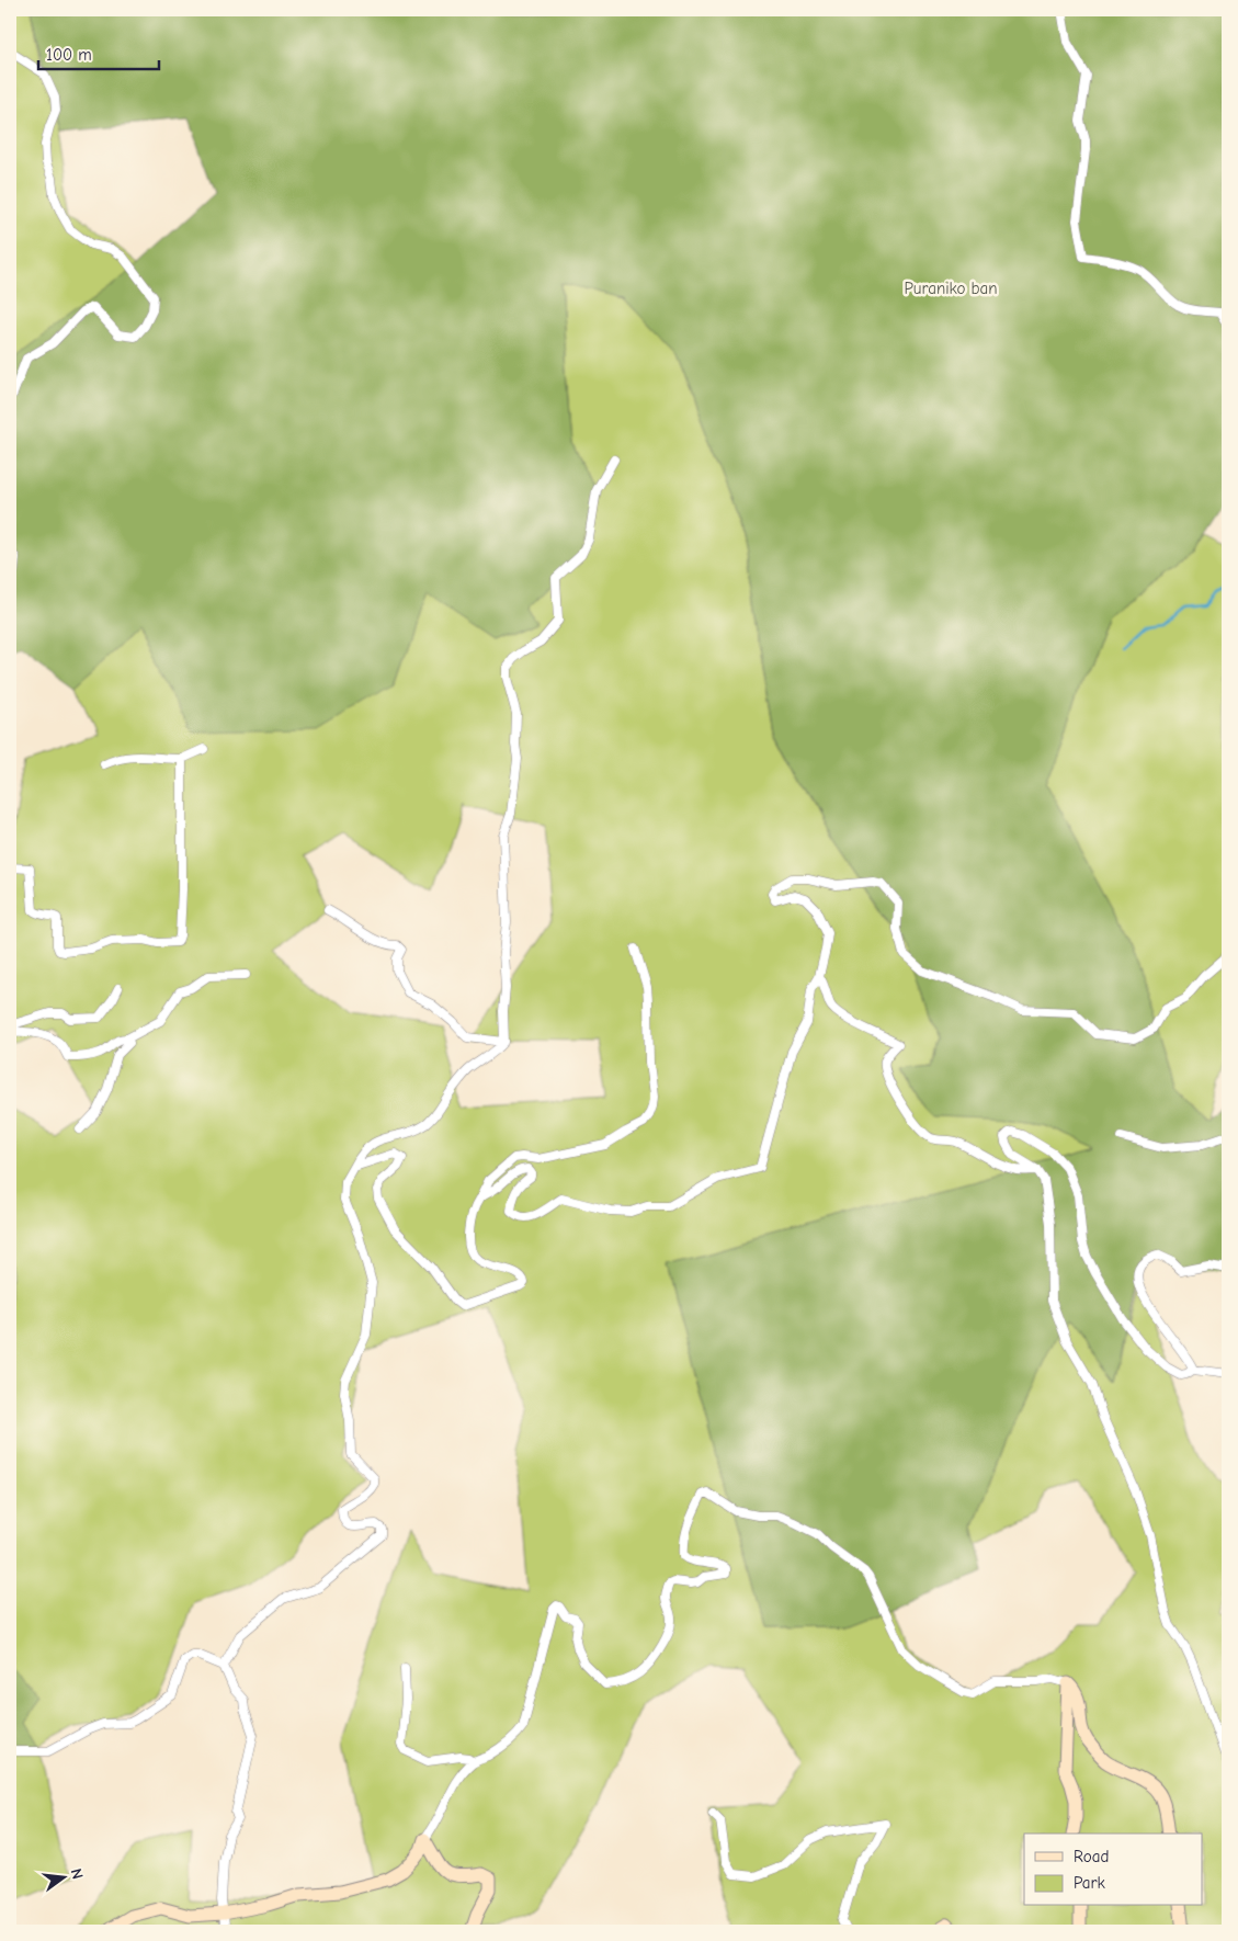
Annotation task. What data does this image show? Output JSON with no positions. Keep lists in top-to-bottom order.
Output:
{
  "parks": ["Puraniko ban"],
  "legend": ["Road", "Park"],
  "scale_bar": "100 m",
  "north": "right"
}
